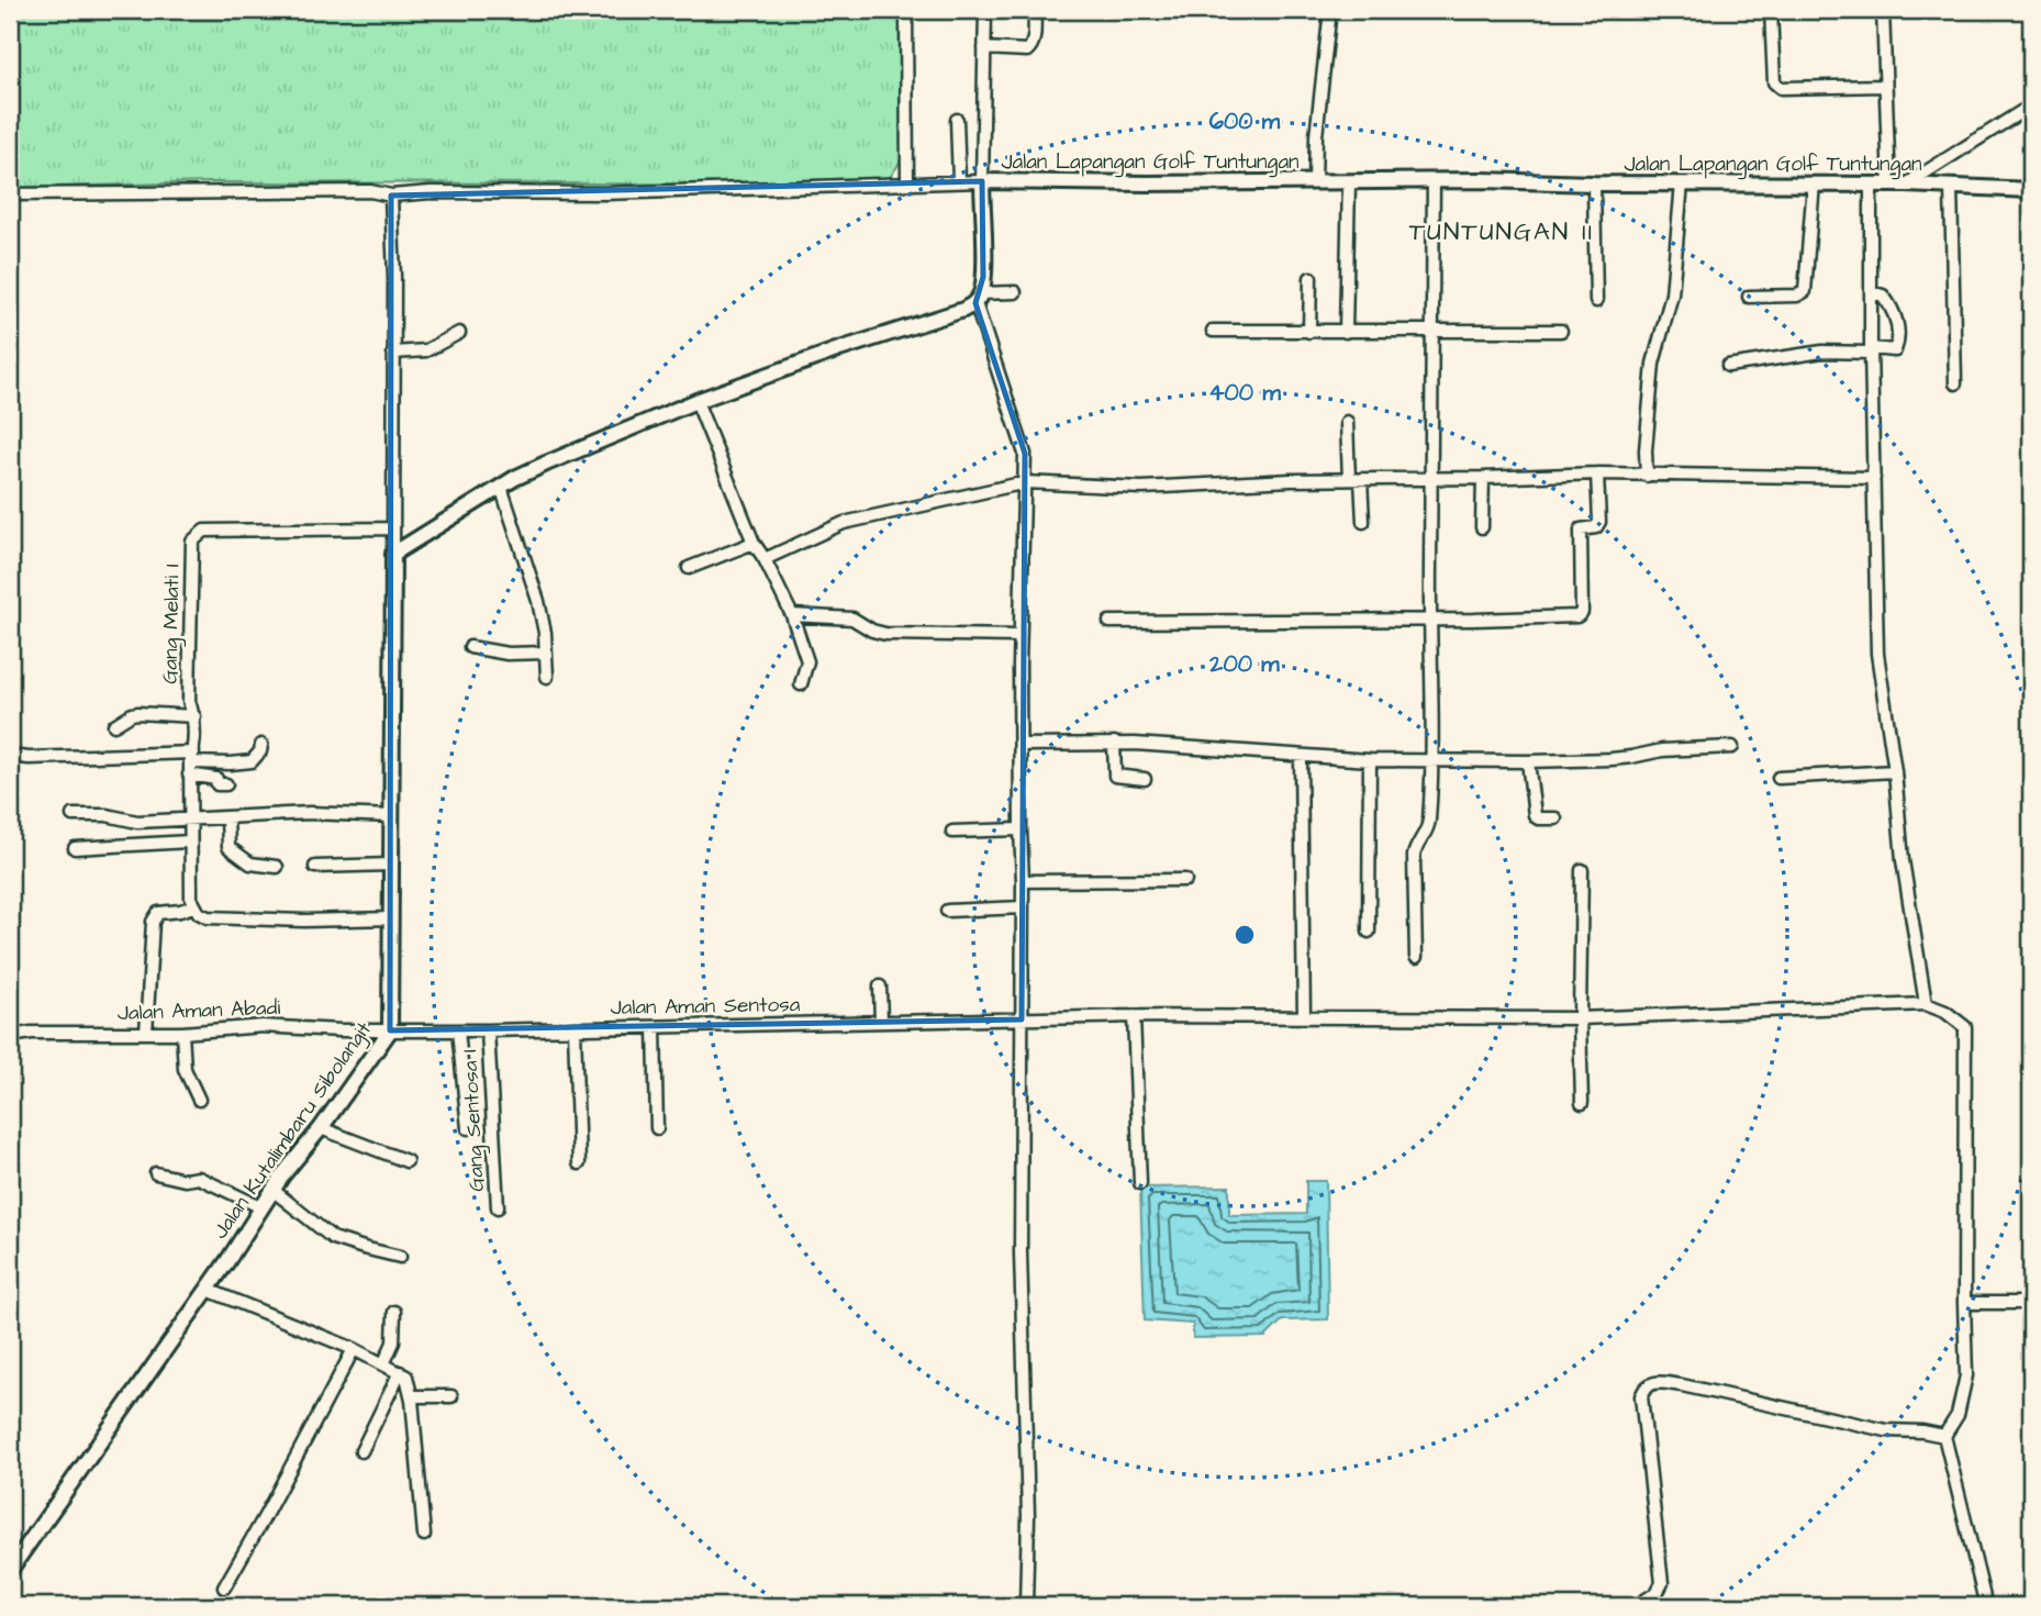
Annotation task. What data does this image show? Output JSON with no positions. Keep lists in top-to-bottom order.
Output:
{
  "streets": {
    "street": [
      "Jalan Lapangan Golf Tuntungan",
      "Gang Melati I",
      "Jalan Aman Sentosa",
      "Jalan Aman Abadi",
      "Gang Sentosa I",
      "Jalan Kutalimbaru Sibolangit"
    ]
  },
  "crossings": [
    ["Jalan Aman Sentosa", "Jalan Aman Abadi"],
    ["Jalan Aman Sentosa", "Gang Sentosa I"],
    ["Jalan Aman Sentosa", "Jalan Kutalimbaru Sibolangit"],
    ["Jalan Aman Abadi", "Jalan Kutalimbaru Sibolangit"]
  ],
  "districts": ["TUNTUNGAN II"],
  "rings": ["600 m", "400 m", "200 m"]
}
